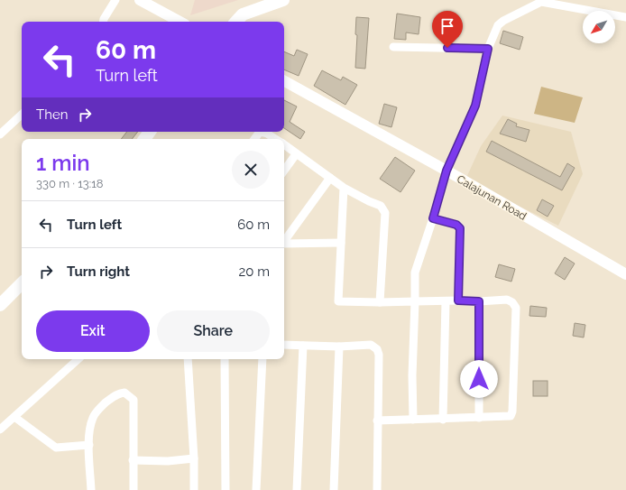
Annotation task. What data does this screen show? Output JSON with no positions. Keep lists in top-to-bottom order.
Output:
{
  "streets": {
    "main road": ["Calajunan Road"]
  },
  "north": "bottom left",
  "page": {
    "turn": ["60 m", "Turn left"],
    "then": "Then",
    "heading": ["1 min", "330 m · 13:18"],
    "list": [
      {
        "name": "Turn left",
        "value": "60 m"
      },
      {
        "name": "Turn right",
        "value": "20 m"
      }
    ],
    "buttons": ["Exit", "Share"]
  }
}
